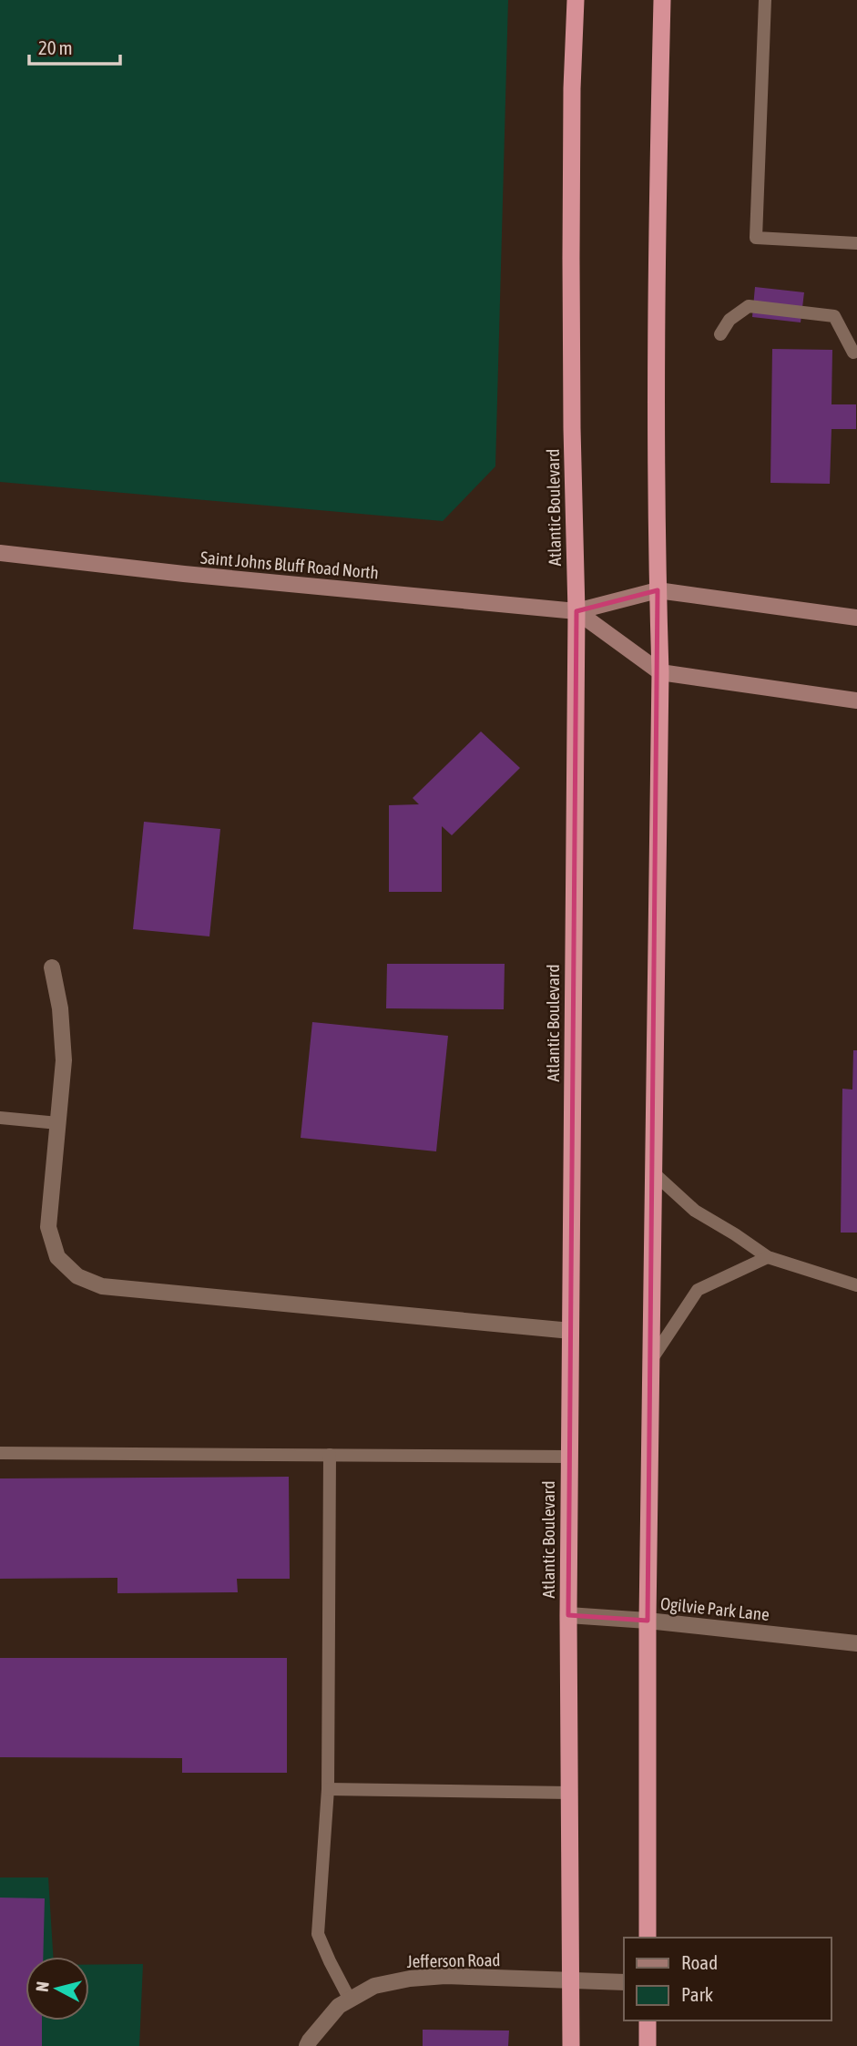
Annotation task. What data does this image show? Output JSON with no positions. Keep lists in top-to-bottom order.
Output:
{
  "streets": {
    "highway": ["Atlantic Boulevard"],
    "main road": ["Saint Johns Bluff Road North"],
    "street": ["Ogilvie Park Lane", "Jefferson Road"]
  },
  "crossings": [
    ["Atlantic Boulevard", "Saint Johns Bluff Road North"],
    ["Atlantic Boulevard", "Ogilvie Park Lane"],
    ["Atlantic Boulevard", "Jefferson Road"]
  ],
  "legend": ["Road", "Park"],
  "scale_bar": "20 m",
  "north": "left"
}
